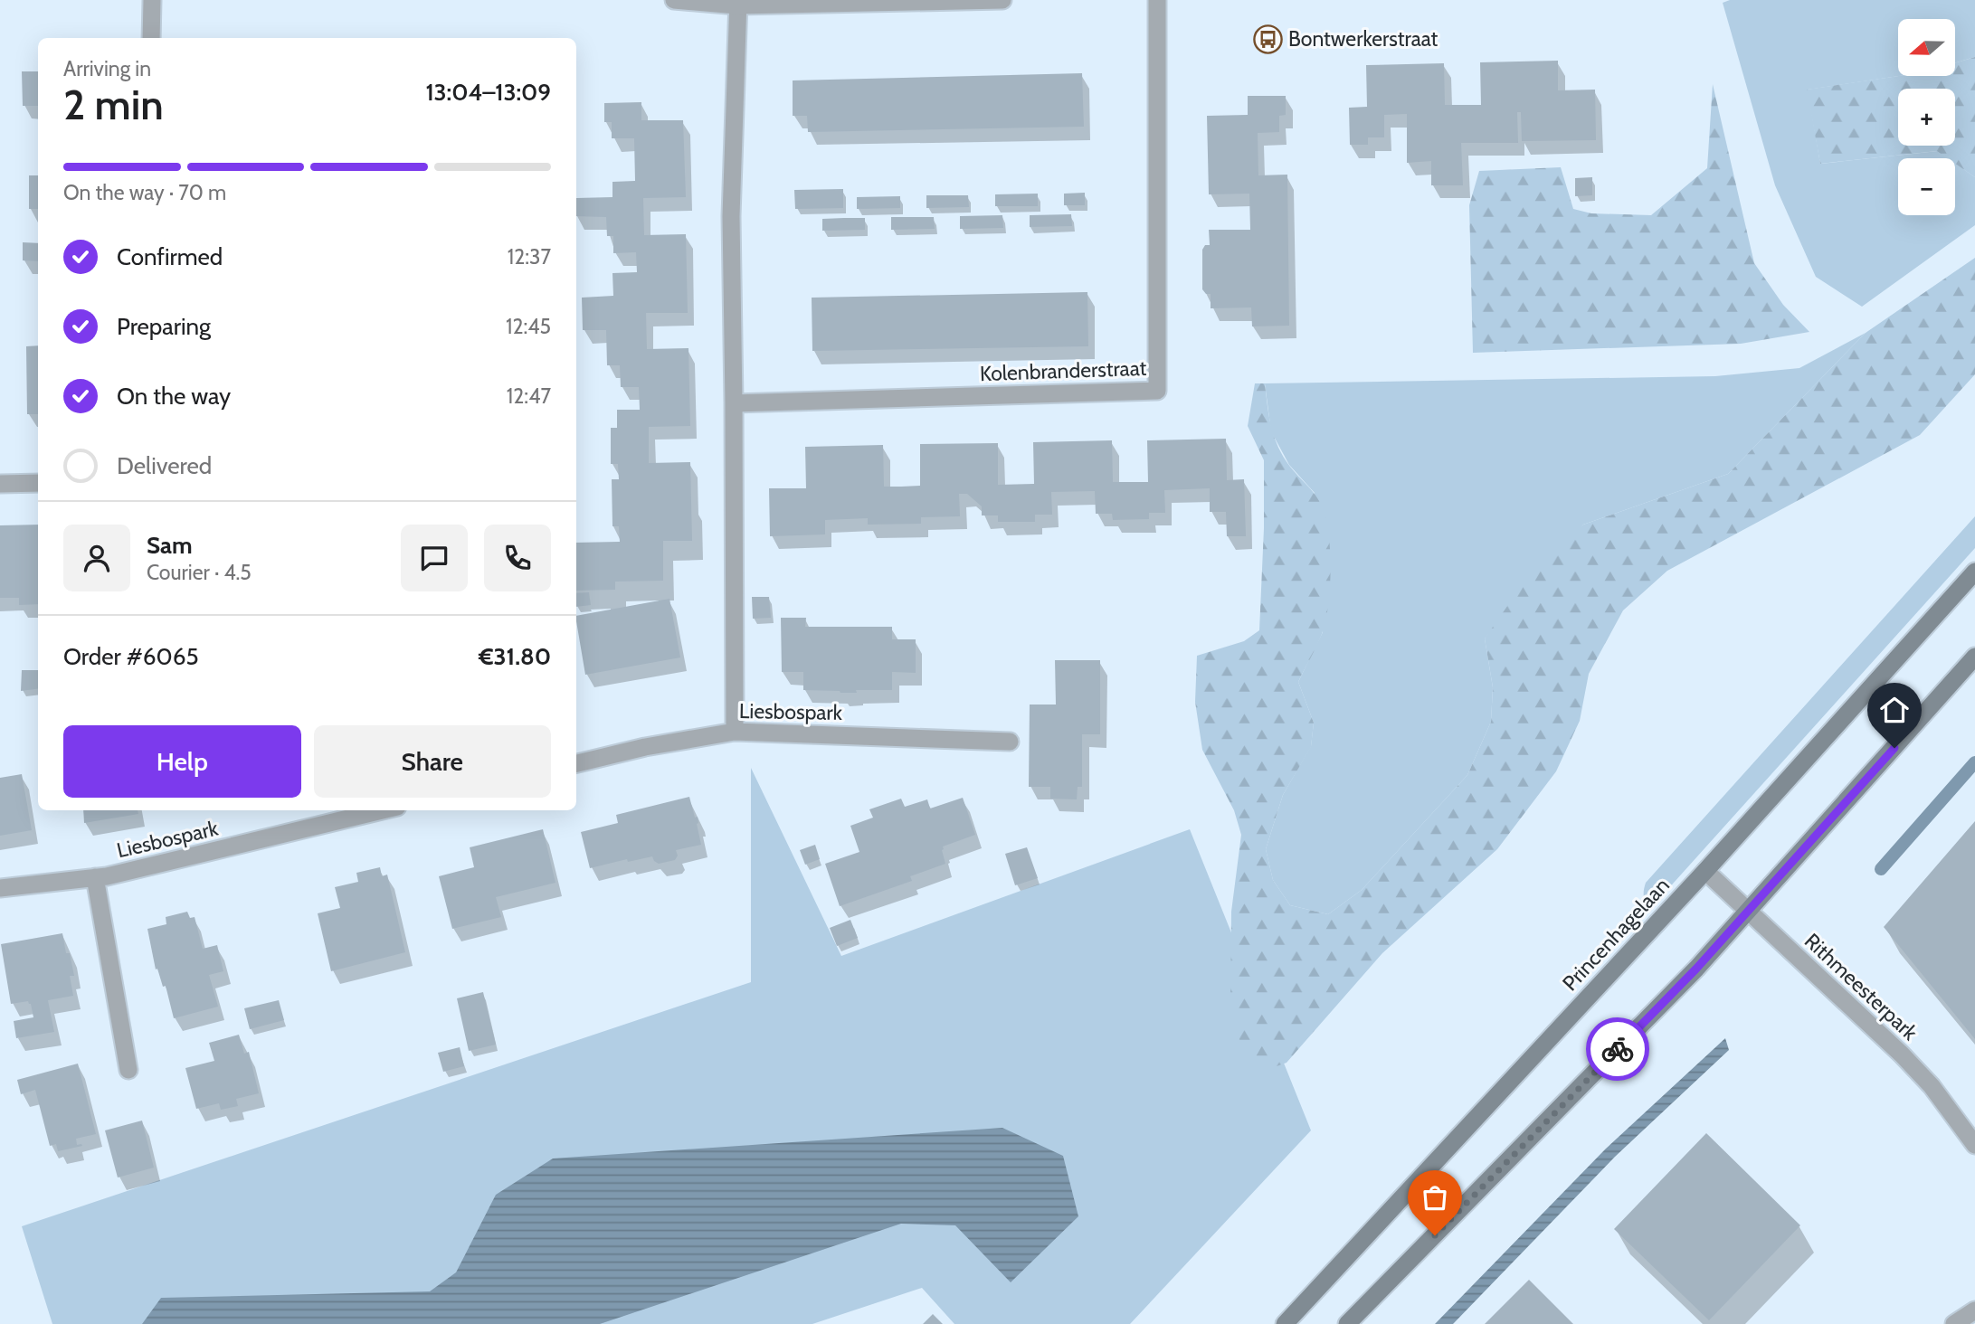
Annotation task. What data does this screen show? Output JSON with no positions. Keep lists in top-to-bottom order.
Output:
{
  "streets": {
    "main road": ["Princenhagelaan"],
    "street": ["Kolenbranderstraat", "Liesbospark", "Rithmeesterpark"]
  },
  "crossings": [
    ["Princenhagelaan", "Rithmeesterpark"]
  ],
  "places": {
    "bus stop": ["Bontwerkerstraat"]
  },
  "north": "left",
  "page": {
    "map_buttons": ["+", "−"],
    "heading": ["2 min", "Arriving in", "13:04–13:09"],
    "panel": [
      "Sam",
      "Courier · 4.5",
      "Order #6065",
      "€31.80"
    ],
    "bar": "On the way · 70 m",
    "list": [
      ["Confirmed", "12:37"],
      ["Preparing", "12:45"],
      ["On the way", "12:47"],
      "Delivered"
    ],
    "buttons": ["Help", "Share"]
  }
}
